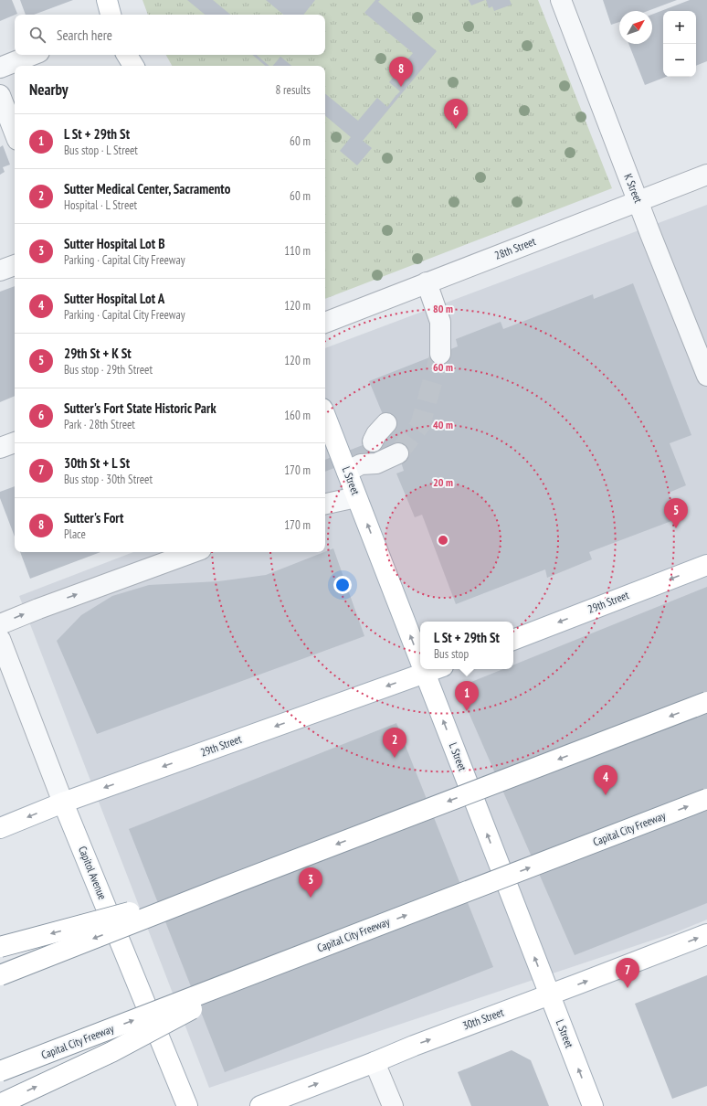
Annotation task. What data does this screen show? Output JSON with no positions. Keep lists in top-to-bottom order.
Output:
{
  "streets": {
    "main road": [
      "L Street",
      "29th Street",
      "Capital City Freeway",
      "Capitol Avenue",
      "30th Street"
    ],
    "street": ["K Street", "28th Street"]
  },
  "crossings": [
    ["K Street", "28th Street"],
    ["L Street", "29th Street"],
    ["L Street", "30th Street"],
    ["29th Street", "Capitol Avenue"]
  ],
  "one_way": ["L Street", "30th Street"],
  "north": "top right",
  "page": {
    "map_buttons": ["+", "−"],
    "search": "Search here",
    "pins": [
      "8",
      "6",
      "5",
      "1",
      "2",
      "4",
      "3",
      "7"
    ],
    "heading": ["Nearby", "8 results"],
    "list": [
      {
        "mark": "1",
        "name": "L St + 29th St",
        "note": "Bus stop · L Street",
        "value": "60 m"
      },
      {
        "mark": "2",
        "name": "Sutter Medical Center, Sacramento",
        "note": "Hospital · L Street",
        "value": "60 m"
      },
      {
        "mark": "3",
        "name": "Sutter Hospital Lot B",
        "note": "Parking · Capital City Freeway",
        "value": "110 m"
      },
      {
        "mark": "4",
        "name": "Sutter Hospital Lot A",
        "note": "Parking · Capital City Freeway",
        "value": "120 m"
      },
      {
        "mark": "5",
        "name": "29th St + K St",
        "note": "Bus stop · 29th Street",
        "value": "120 m"
      },
      {
        "mark": "6",
        "name": "Sutter's Fort State Historic Park",
        "note": "Park · 28th Street",
        "value": "160 m"
      },
      {
        "mark": "7",
        "name": "30th St + L St",
        "note": "Bus stop · 30th Street",
        "value": "170 m"
      },
      {
        "mark": "8",
        "name": "Sutter's Fort",
        "note": "Place",
        "value": "170 m"
      }
    ],
    "popup": ["L St + 29th St", "Bus stop"]
  },
  "rings": [
    "80 m",
    "60 m",
    "40 m",
    "20 m"
  ]
}
